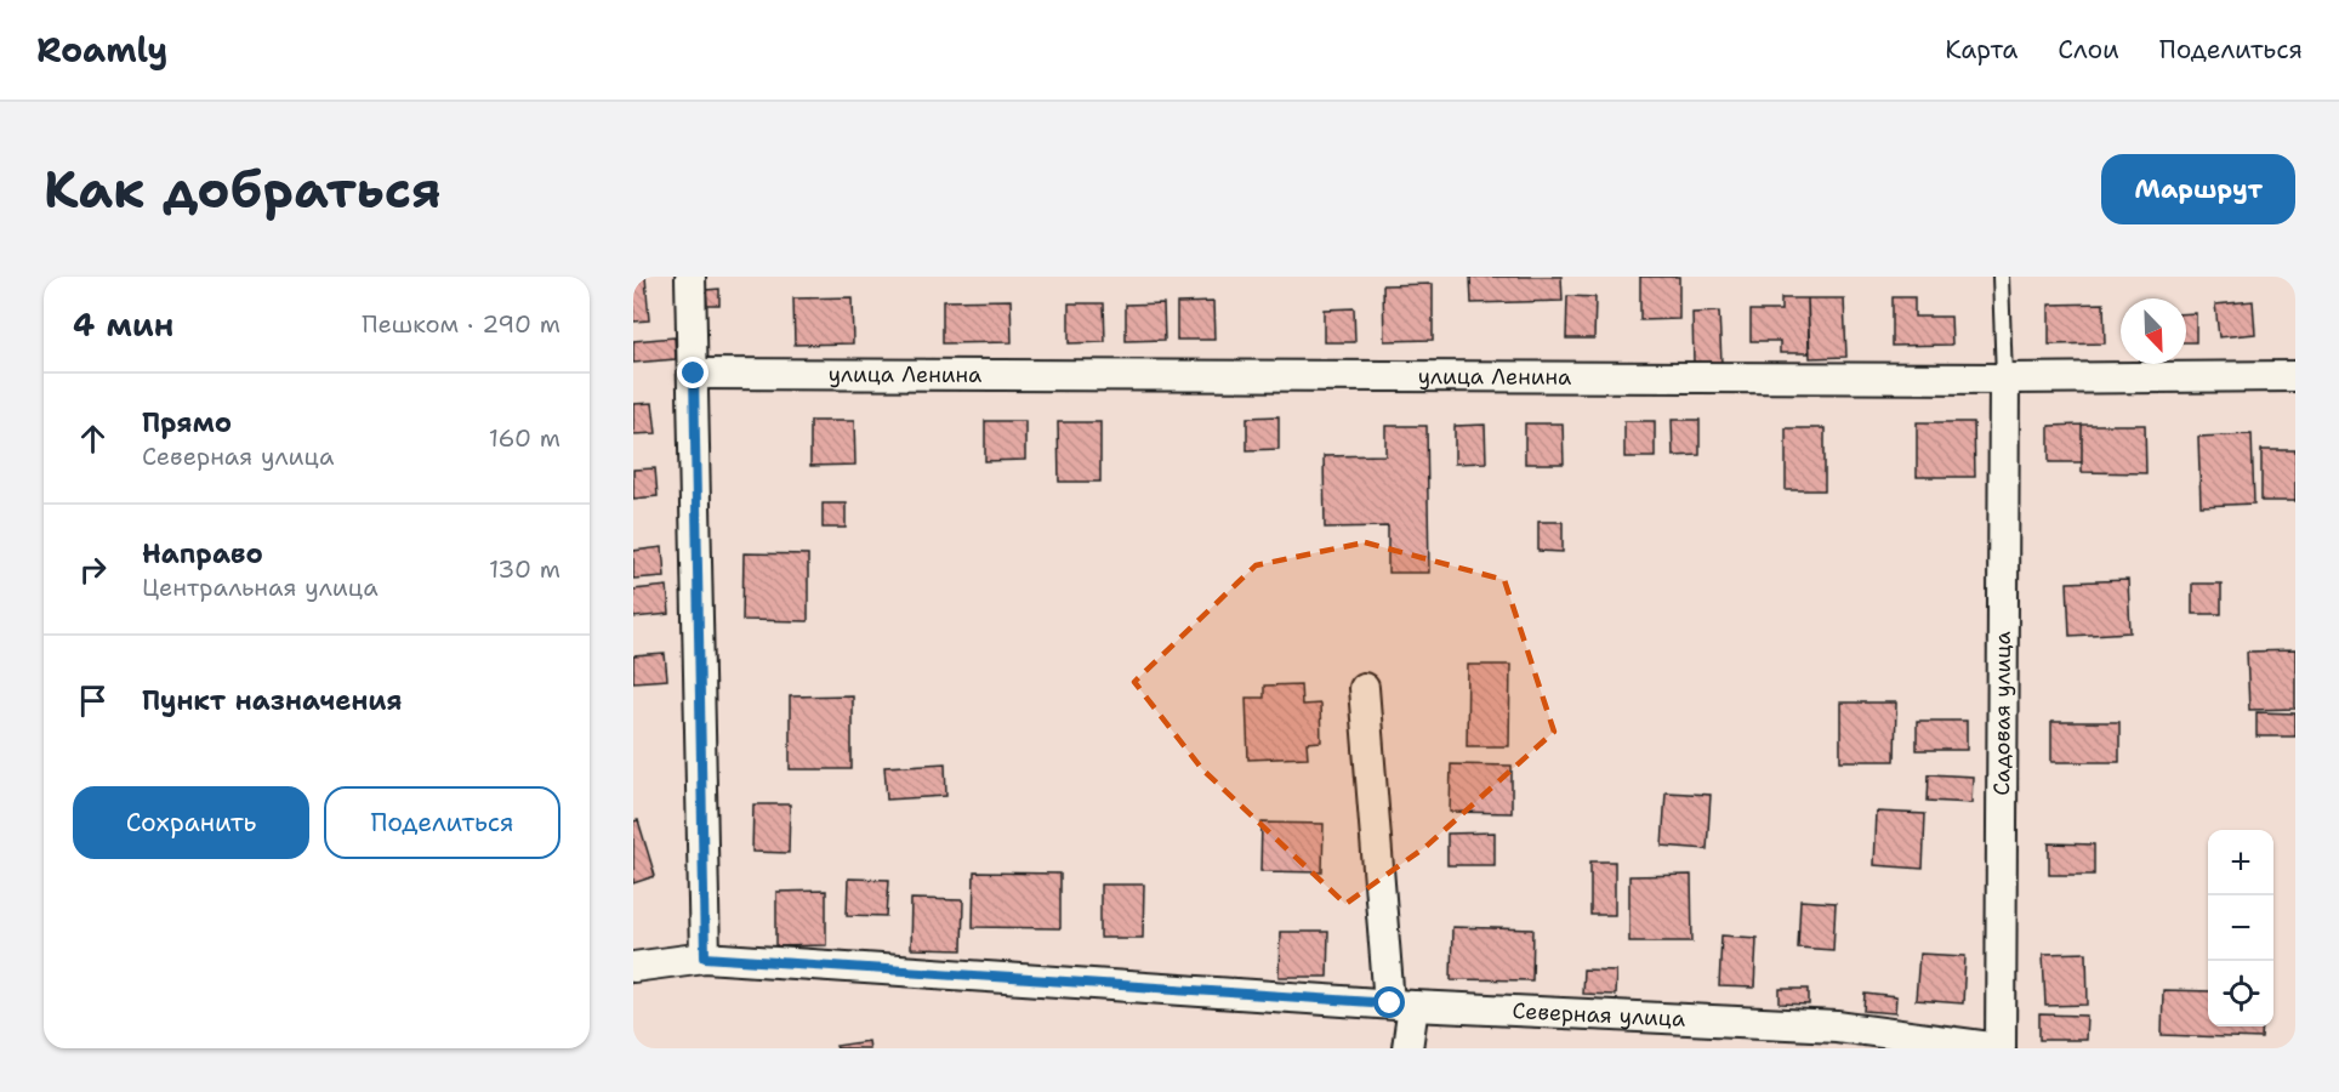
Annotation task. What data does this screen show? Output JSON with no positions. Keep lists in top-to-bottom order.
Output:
{
  "streets": {
    "street": ["улица Ленина", "Садовая улица", "Северная улица"]
  },
  "crossings": [
    ["улица Ленина", "Садовая улица"],
    ["Садовая улица", "Северная улица"]
  ],
  "north": "bottom right",
  "page": {
    "header": "Roamly",
    "nav": ["Карта", "Слои", "Поделиться"],
    "buttons": [
      "Маршрут",
      ["Сохранить", "Поделиться"]
    ],
    "title": "Как добраться",
    "heading": ["4 мин", "Пешком · 290 m"],
    "list": [
      ["Прямо", "Северная улица", "160 m"],
      ["Направо", "Центральная улица", "130 m"],
      "Пункт назначения"
    ],
    "map_buttons": ["+", "−"]
  }
}
